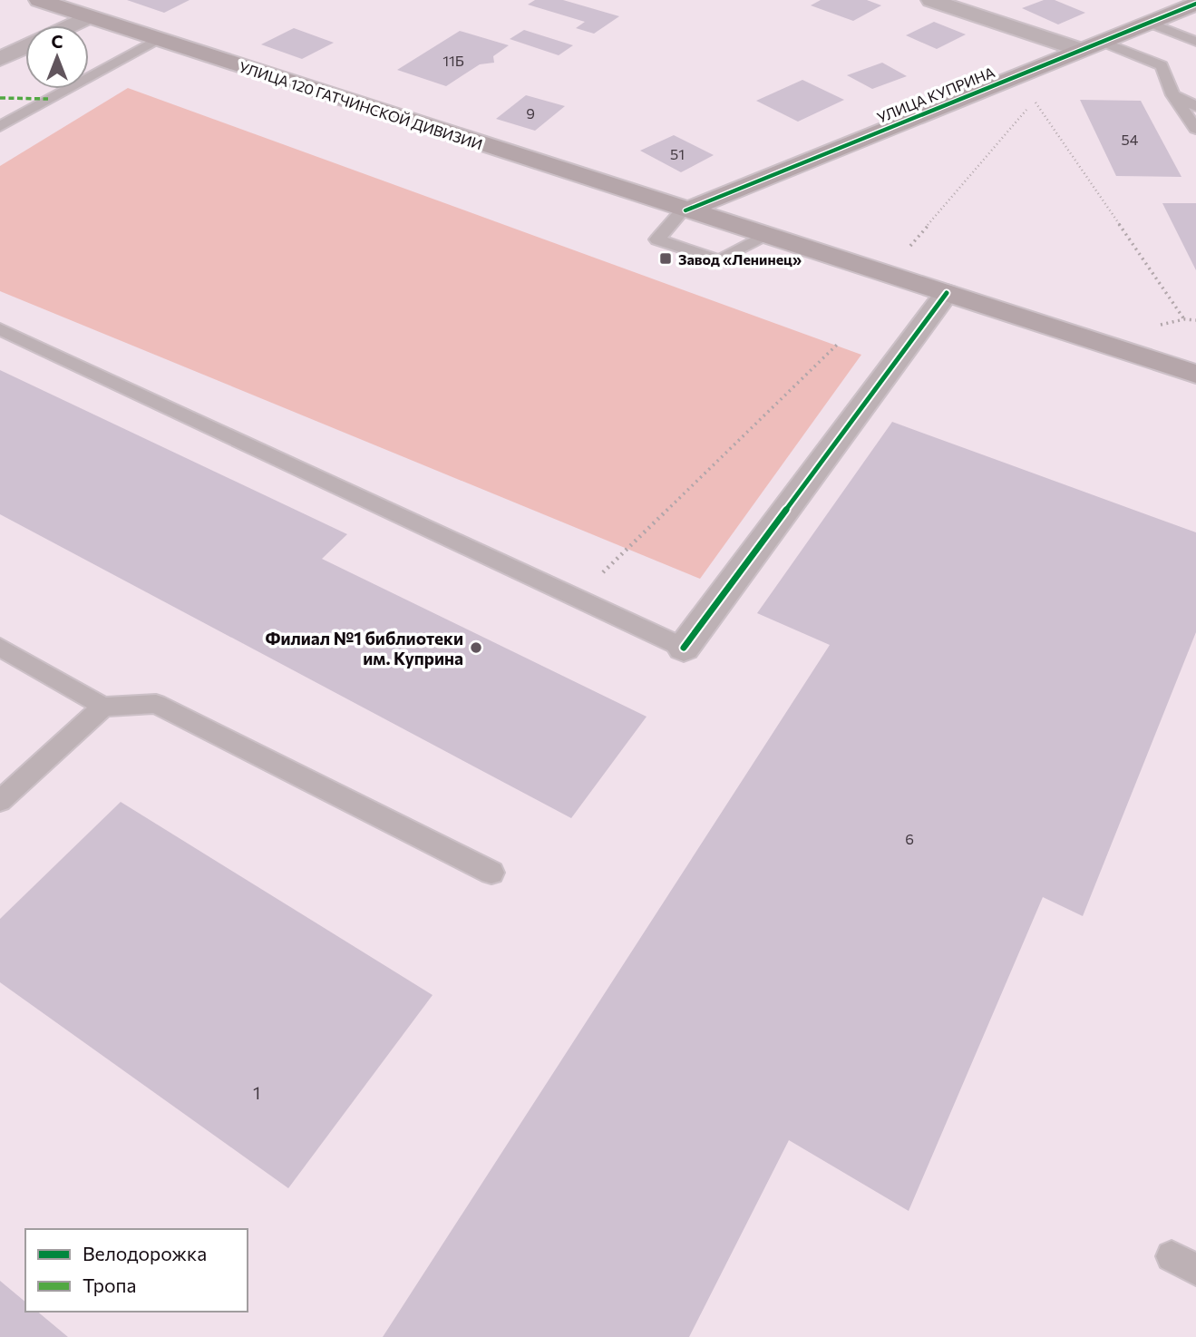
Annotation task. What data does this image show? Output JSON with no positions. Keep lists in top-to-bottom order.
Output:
{
  "streets": {
    "main road": ["УЛИЦА КУПРИНА", "УЛИЦА 120 ГАТЧИНСКОЙ ДИВИЗИИ"]
  },
  "crossings": [
    ["УЛИЦА КУПРИНА", "УЛИЦА 120 ГАТЧИНСКОЙ ДИВИЗИИ"]
  ],
  "places": {
    "transit": ["Завод «Ленинец»"],
    "other": ["Филиал №1 библиотеки им. Куприна"]
  },
  "house_numbers": [
    "11Б",
    "9",
    "54",
    "51",
    "6",
    "1"
  ],
  "legend": ["Велодорожка", "Тропа"],
  "north": "top"
}
